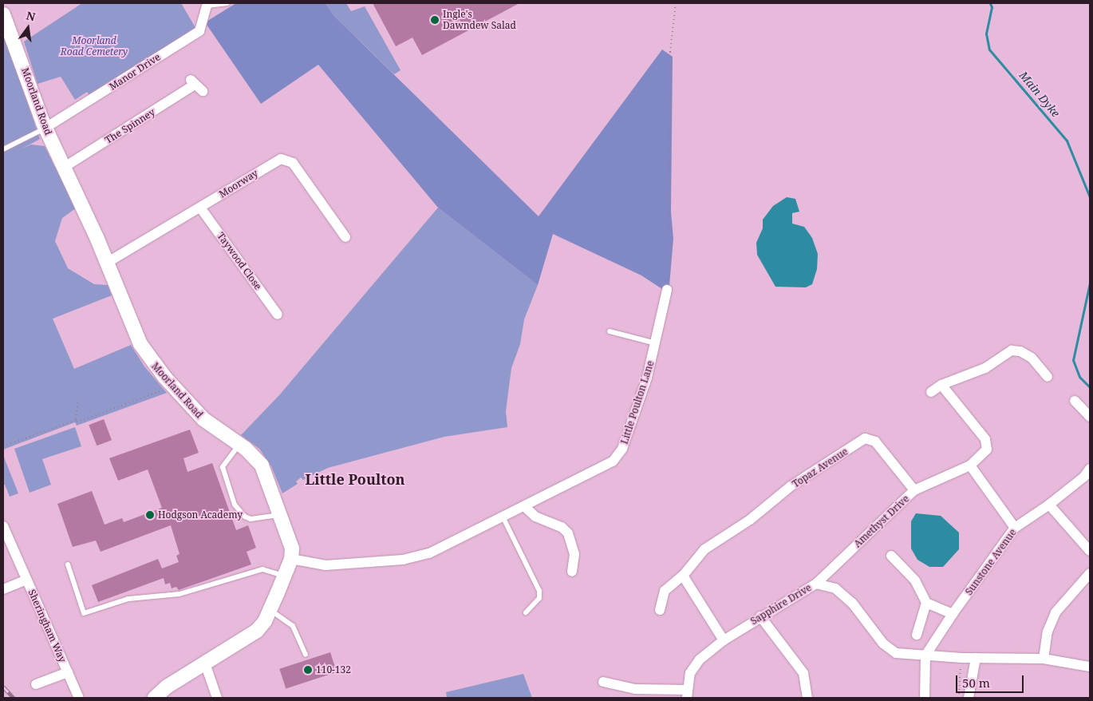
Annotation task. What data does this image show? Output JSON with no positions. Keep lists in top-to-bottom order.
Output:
{
  "streets": {
    "street": [
      "Manor Drive",
      "Moorland Road",
      "The Spinney",
      "Moorway",
      "Taywood Close",
      "Little Poulton Lane",
      "Topaz Avenue",
      "Amethyst Drive",
      "Sunstone Avenue",
      "Sapphire Drive",
      "Sheringham Way"
    ]
  },
  "crossings": [
    ["Manor Drive", "Moorland Road"],
    ["Moorland Road", "The Spinney"],
    ["Moorland Road", "Moorway"],
    ["Moorland Road", "Little Poulton Lane"],
    ["Moorway", "Taywood Close"],
    ["Topaz Avenue", "Amethyst Drive"],
    ["Amethyst Drive", "Sapphire Drive"],
    ["Sunstone Avenue", "Sapphire Drive"]
  ],
  "districts": ["Little Poulton"],
  "water": ["Main Dyke"],
  "parks": ["Moorland Road Cemetery"],
  "places": ["Ingle's Dawndew Salad", "Hodgson Academy", "110-132"],
  "scale_bar": "50 m",
  "north": "top"
}
